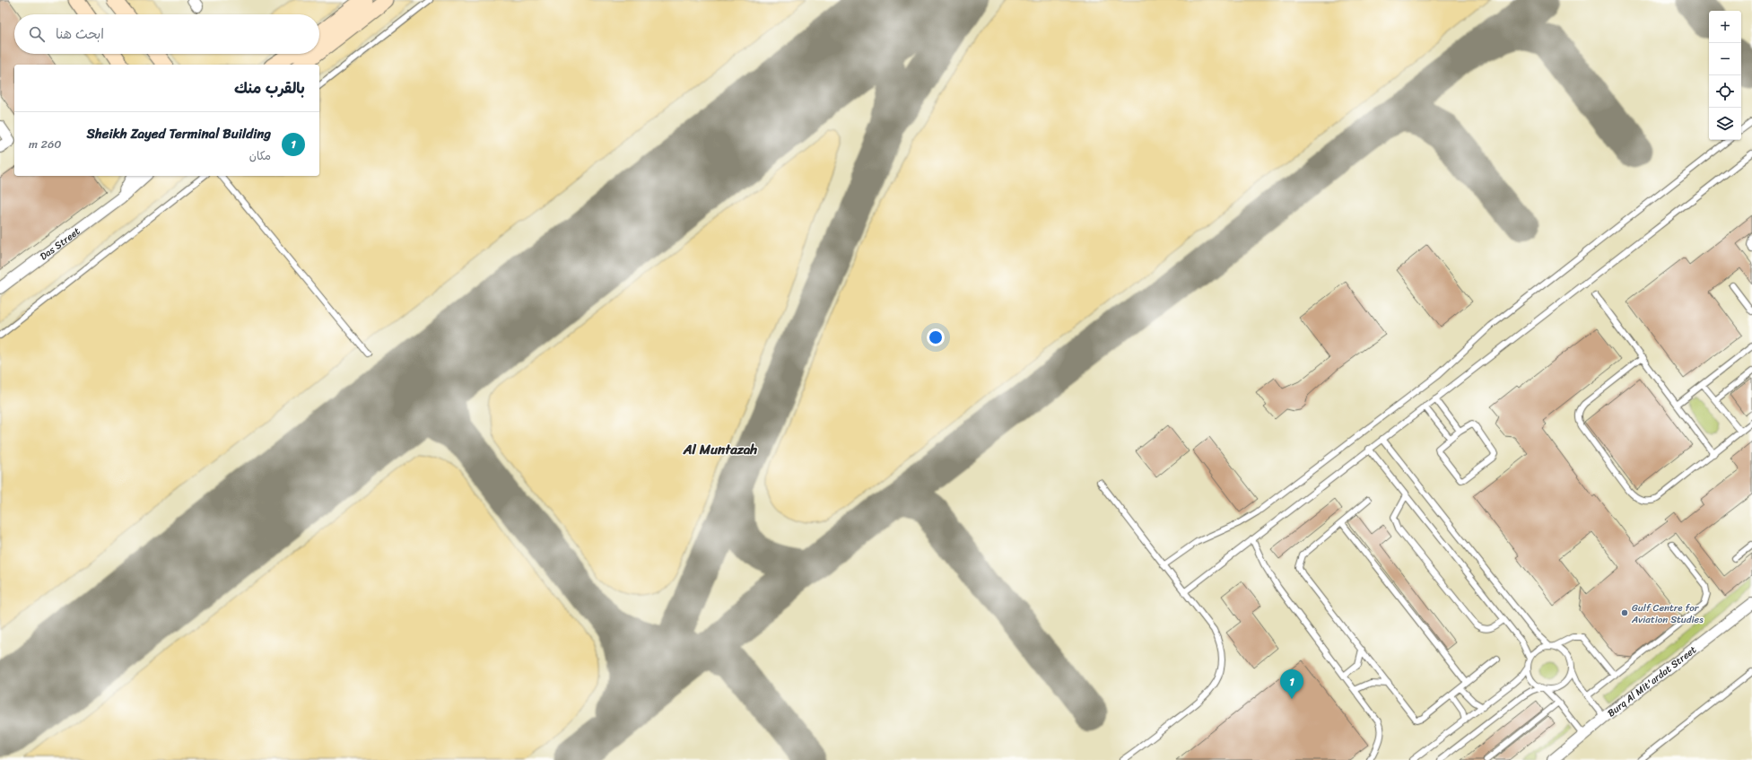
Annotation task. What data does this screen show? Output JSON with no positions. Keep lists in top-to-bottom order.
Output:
{
  "streets": {
    "street": ["Das Street", "Burq Al Mit'ardat Street"]
  },
  "districts": ["Al Muntazah"],
  "places": ["Gulf Centre for Aviation Studies"],
  "page": {
    "map_buttons": ["+", "−"],
    "search": "ابحث هنا",
    "heading": "بالقرب منك",
    "list": [
      {
        "mark": "1",
        "name": "Sheikh Zayed Terminal Building",
        "note": "مكان",
        "value": "260 m"
      }
    ],
    "pins": "1"
  }
}
